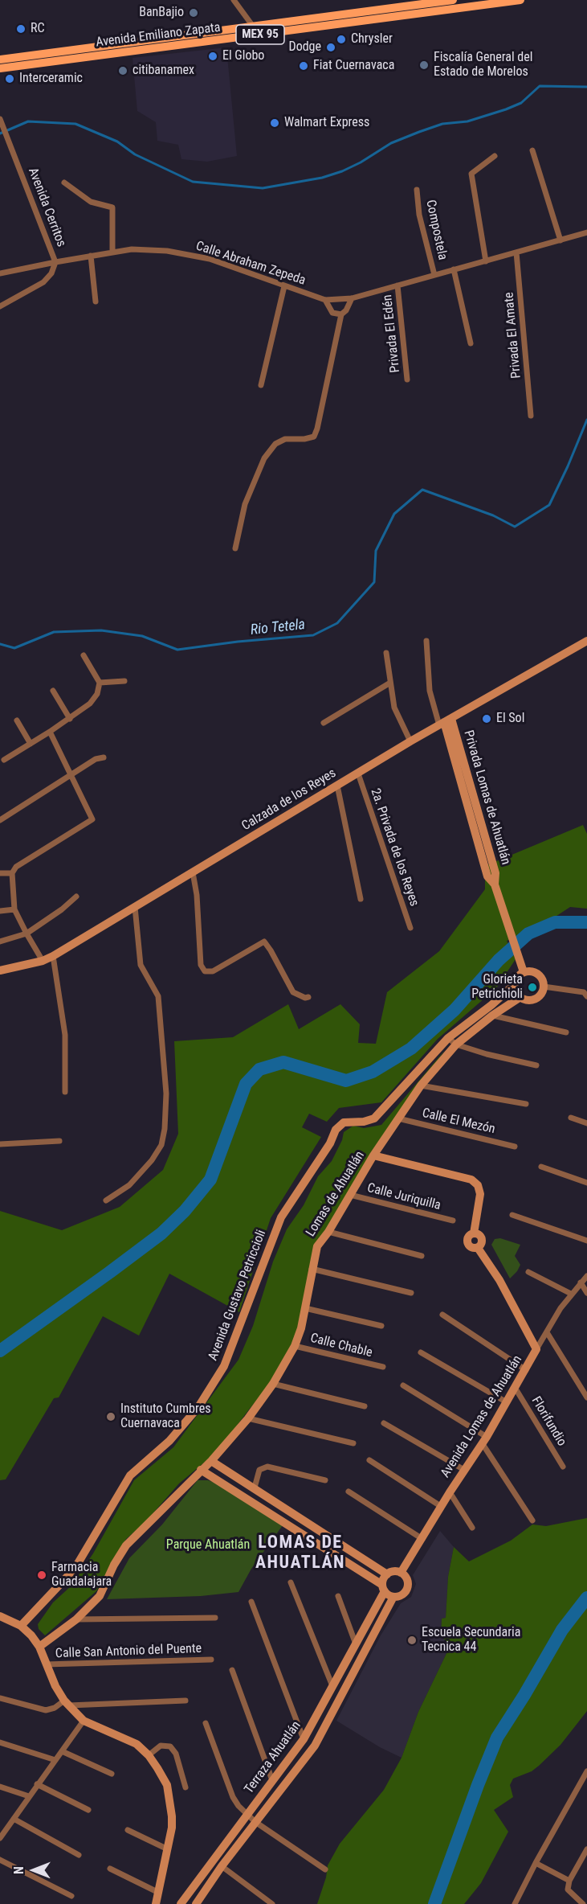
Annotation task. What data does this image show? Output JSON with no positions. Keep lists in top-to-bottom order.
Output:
{
  "streets": {
    "main road": ["MEX 95", "Avenida Emiliano Zapata"],
    "street": [
      "Avenida Cerritos",
      "Compostela",
      "Calle Abraham Zepeda",
      "Privada El Edén",
      "Privada El Amate",
      "Privada Lomas de Ahuatlán",
      "Calzada de los Reyes",
      "2a. Privada de los Reyes",
      "Calle El Mezón",
      "Lomas de Ahuatlán",
      "Calle Juriquilla",
      "Avenida Gustavo Petriccioli",
      "Calle Chable",
      "Avenida Lomas de Ahuatlán",
      "Florifundio",
      "Calle San Antonio del Puente",
      "Terraza Ahuatlán"
    ]
  },
  "crossings": [
    ["Avenida Cerritos", "Calle Abraham Zepeda"],
    ["Compostela", "Calle Abraham Zepeda"],
    ["Calle Abraham Zepeda", "Privada El Edén"],
    ["Calle Abraham Zepeda", "Privada El Amate"],
    ["Privada Lomas de Ahuatlán", "Calzada de los Reyes"],
    ["Privada Lomas de Ahuatlán", "Lomas de Ahuatlán"],
    ["Calzada de los Reyes", "2a. Privada de los Reyes"],
    ["Calle El Mezón", "Lomas de Ahuatlán"],
    ["Lomas de Ahuatlán", "Calle Juriquilla"],
    ["Lomas de Ahuatlán", "Calle Chable"],
    ["Avenida Lomas de Ahuatlán", "Florifundio"],
    ["Avenida Lomas de Ahuatlán", "Terraza Ahuatlán"]
  ],
  "districts": ["LOMAS DE AHUATLÁN"],
  "water": ["Rio Tetela"],
  "parks": ["Parque Ahuatlán"],
  "places": [
    "BanBajio",
    "RC",
    "Chrysler",
    "Dodge",
    "El Globo",
    "Fiscalía General del Estado de Morelos",
    "Fiat Cuernavaca",
    "citibanamex",
    "Interceramic",
    "Walmart Express",
    "El Sol",
    "Glorieta Petrichioli",
    "Instituto Cumbres Cuernavaca",
    "Farmacia Guadalajara",
    "Escuela Secundaria Tecnica 44"
  ],
  "north": "left"
}
